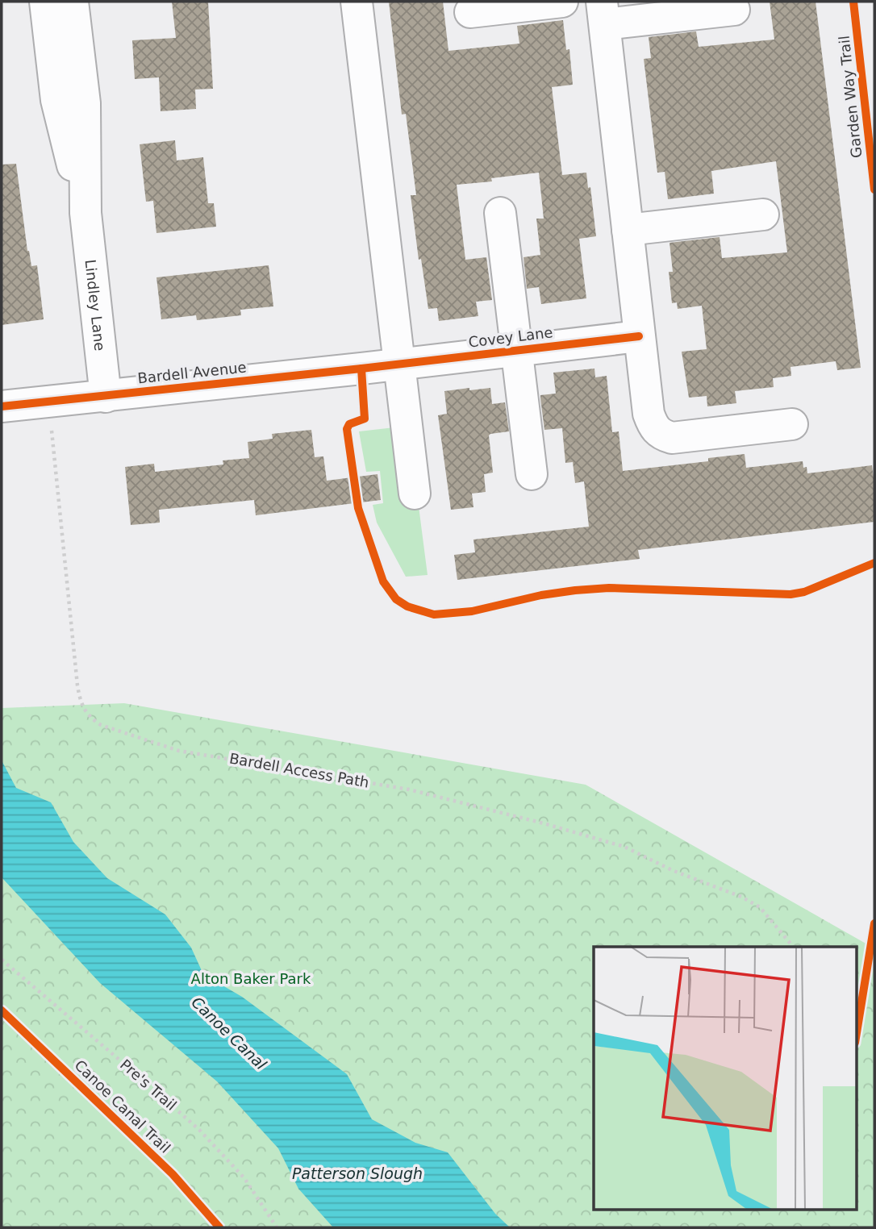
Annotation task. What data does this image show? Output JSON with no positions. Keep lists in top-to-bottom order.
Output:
{
  "streets": {
    "street": ["Lindley Lane", "Covey Lane", "Bardell Avenue"],
    "path": ["Bardell Access Path", "Pre's Trail"],
    "cycle path": ["Garden Way Trail", "Canoe Canal Trail"]
  },
  "crossings": [
    ["Lindley Lane", "Bardell Avenue"],
    ["Covey Lane", "Bardell Avenue"],
    ["Bardell Avenue", "Bardell Access Path"]
  ],
  "water": ["Canoe Canal", "Patterson Slough"],
  "parks": ["Alton Baker Park"]
}
